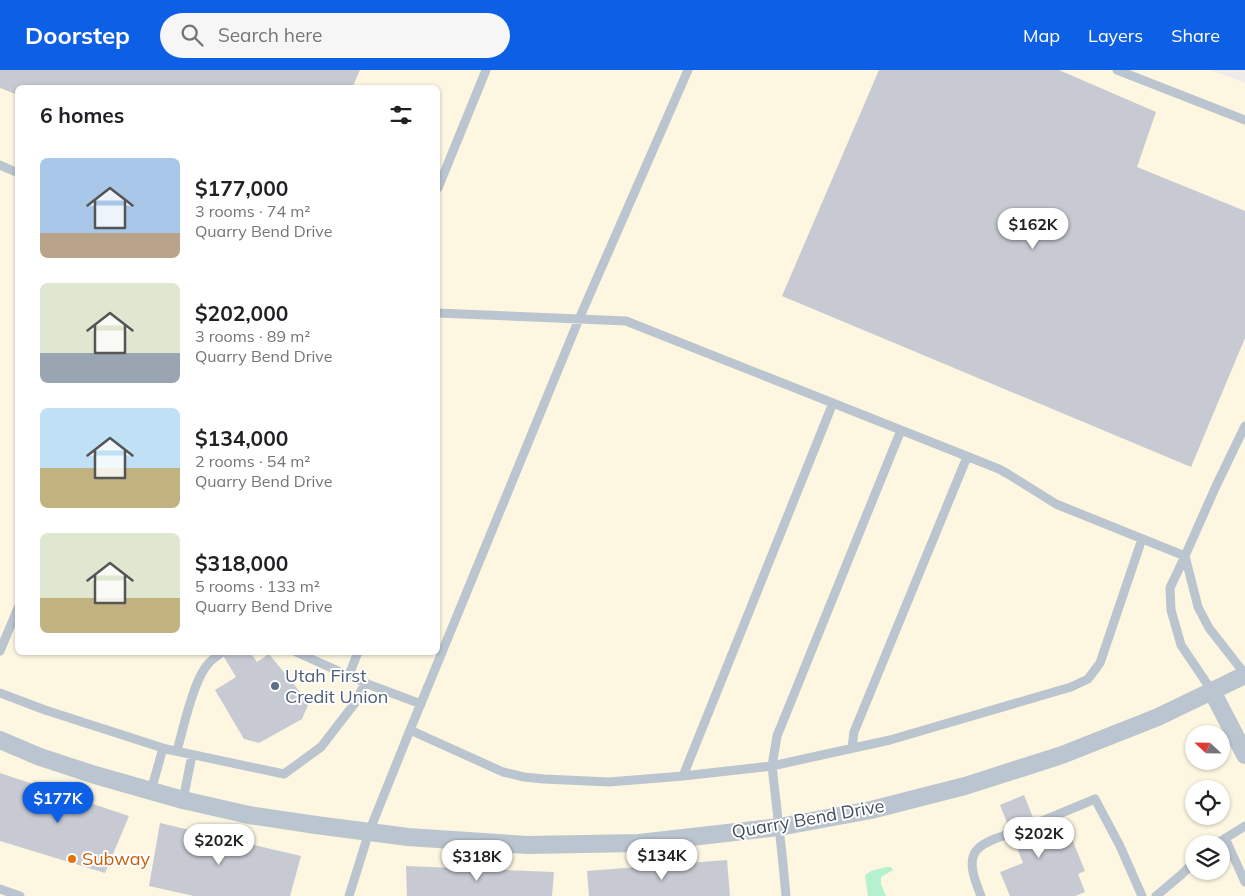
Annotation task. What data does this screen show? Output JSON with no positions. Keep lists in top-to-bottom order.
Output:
{
  "streets": {
    "street": ["Quarry Bend Drive"]
  },
  "places": ["Utah First Credit Union", "Subway"],
  "north": "left",
  "page": {
    "header": "Doorstep",
    "search": "Search here",
    "nav": ["Map", "Layers", "Share"],
    "heading": "6 homes",
    "list": [
      {
        "name": "$177,000",
        "note": "3 rooms · 74 m² · Quarry Bend Drive"
      },
      {
        "name": "$202,000",
        "note": "3 rooms · 89 m² · Quarry Bend Drive"
      },
      {
        "name": "$134,000",
        "note": "2 rooms · 54 m² · Quarry Bend Drive"
      },
      {
        "name": "$318,000",
        "note": "5 rooms · 133 m² · Quarry Bend Drive"
      }
    ],
    "price": [
      "$162K",
      "$177K",
      "$202K",
      "$202K",
      "$134K",
      "$318K"
    ]
  }
}
